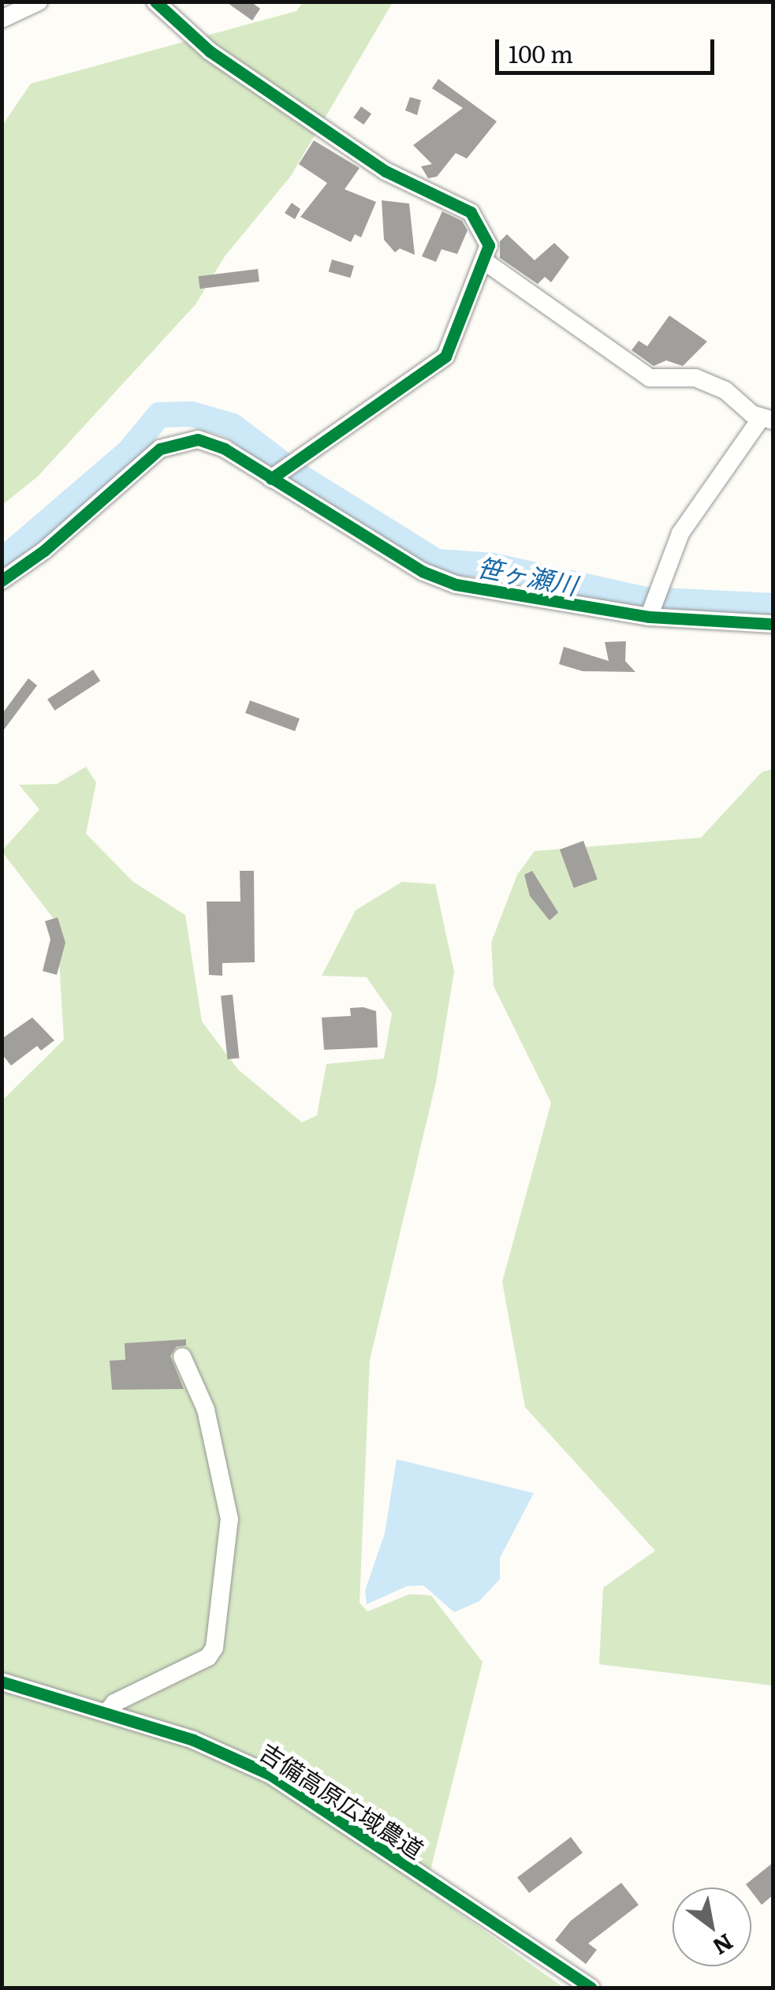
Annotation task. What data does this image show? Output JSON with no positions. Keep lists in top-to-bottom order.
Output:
{
  "streets": {
    "street": ["吉備高原広域農道"]
  },
  "water": ["笹ヶ瀬川"],
  "scale_bar": "100 m",
  "north": "bottom right"
}
